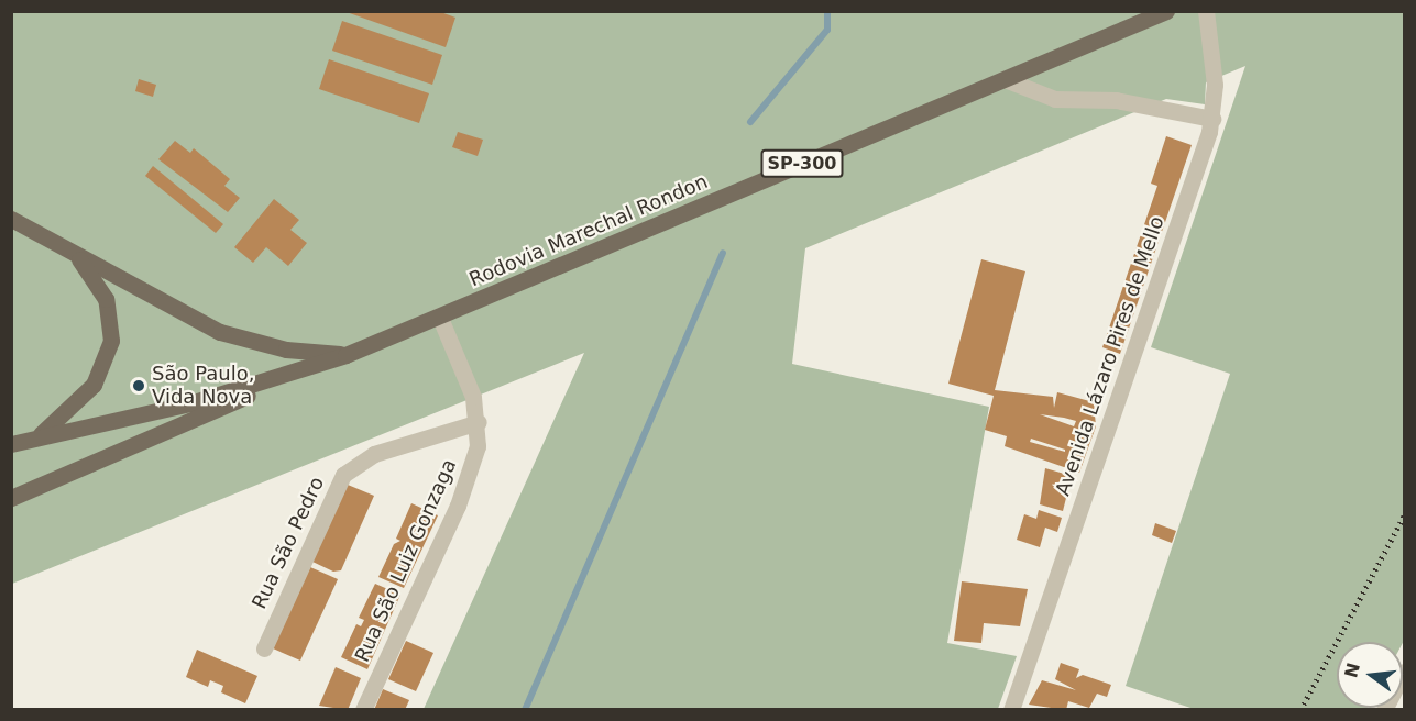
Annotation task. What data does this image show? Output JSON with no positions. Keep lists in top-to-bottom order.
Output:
{
  "streets": {
    "main road": ["SP-300", "Rodovia Marechal Rondon"],
    "street": ["Avenida Lázaro Pires de Mello", "Rua São Pedro", "Rua São Luiz Gonzaga"]
  },
  "crossings": [
    ["Rodovia Marechal Rondon", "Rua São Luiz Gonzaga"],
    ["Rua São Pedro", "Rua São Luiz Gonzaga"]
  ],
  "places": ["São Paulo, Vida Nova"],
  "north": "left"
}
